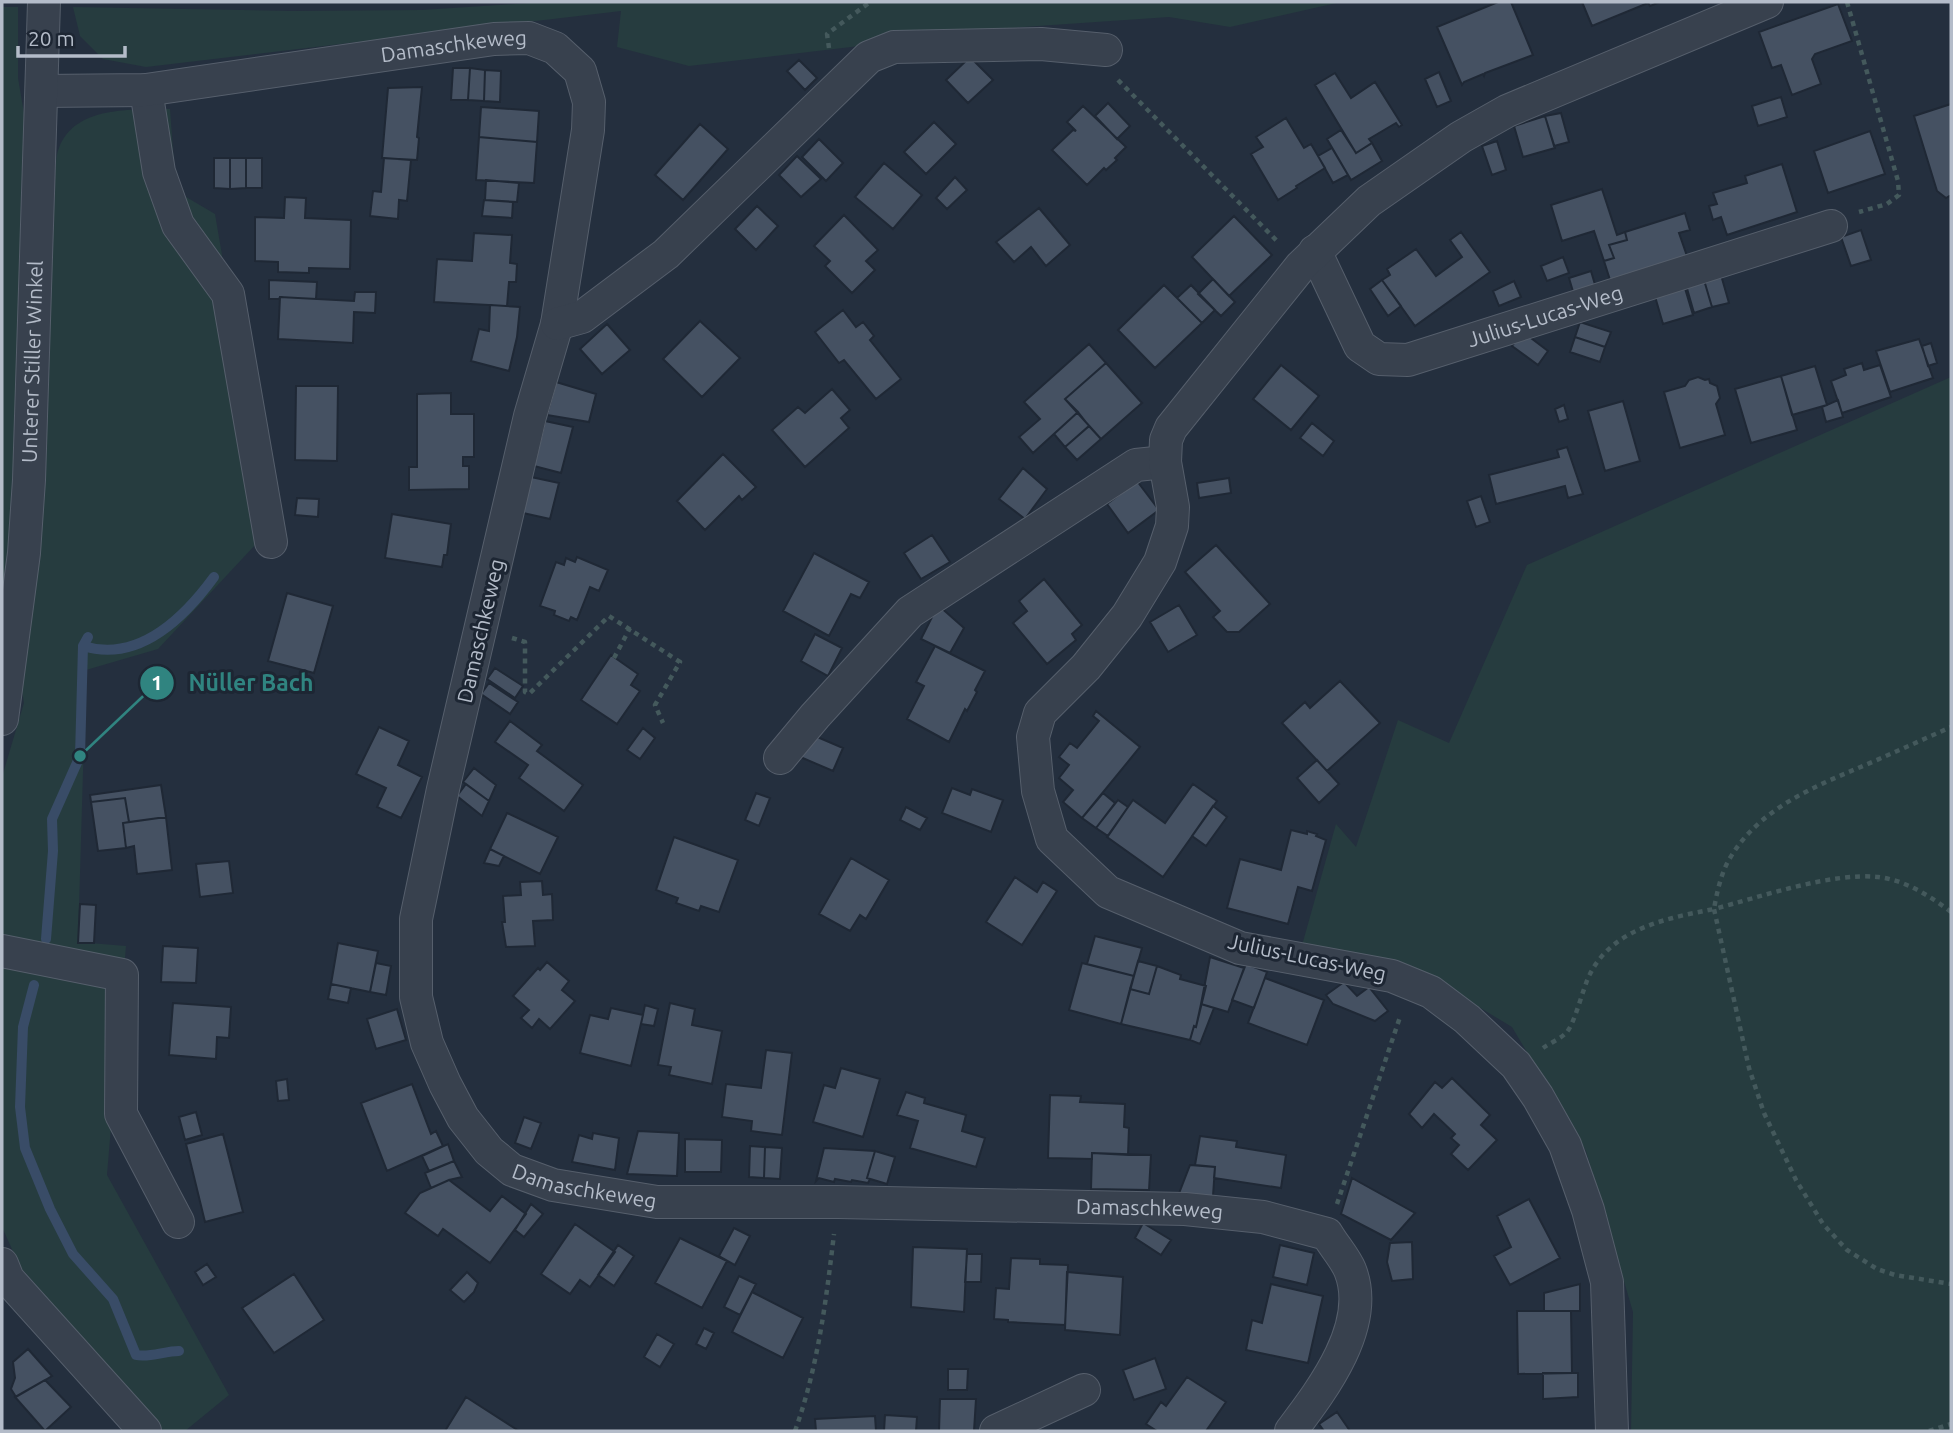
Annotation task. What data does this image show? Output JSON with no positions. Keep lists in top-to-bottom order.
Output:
{
  "streets": {
    "street": ["Damaschkeweg", "Julius-Lucas-Weg", "Unterer Stiller Winkel"]
  },
  "crossings": [
    ["Damaschkeweg", "Unterer Stiller Winkel"]
  ],
  "places": ["Nüller Bach"],
  "scale_bar": "20 m"
}
